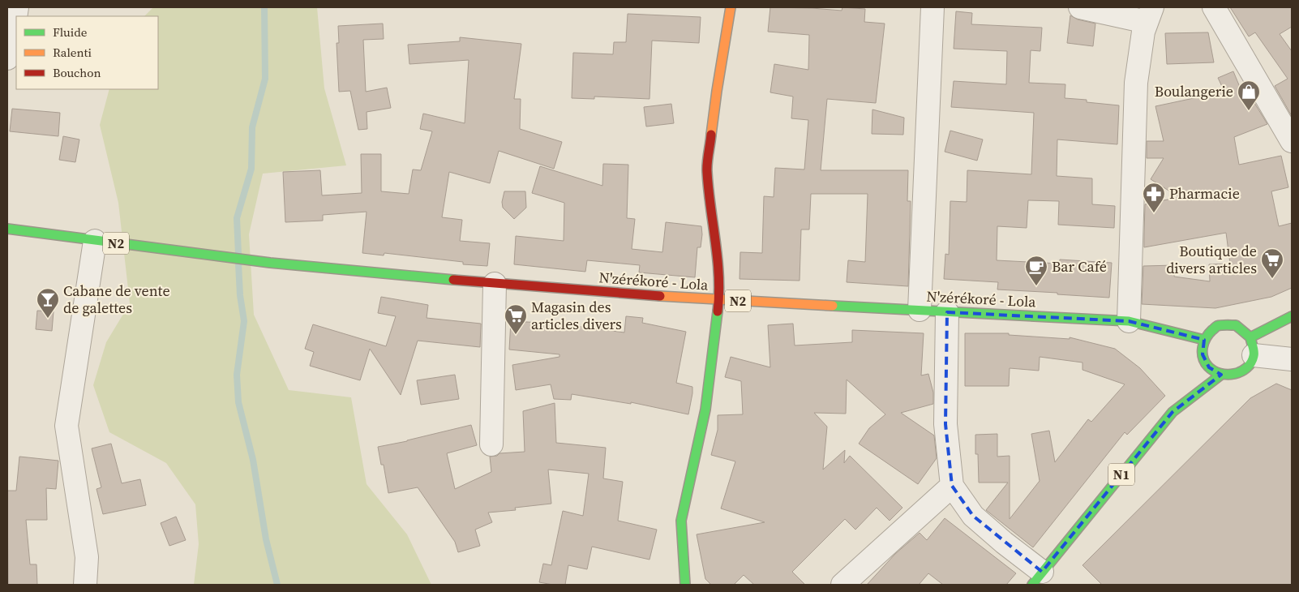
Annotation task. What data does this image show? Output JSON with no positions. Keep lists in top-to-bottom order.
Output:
{
  "streets": {
    "main road": ["N2", "N'zérékoré - Lola", "N1"]
  },
  "crossings": [
    ["N2", "N'zérékoré - Lola"],
    ["N'zérékoré - Lola", "N1"]
  ],
  "places": {
    "shop": ["Boulangerie"],
    "pharmacy": ["Pharmacie"],
    "supermarket": ["Boutique de divers articles", "Magasin des articles divers"],
    "cafe": ["Bar Café"],
    "bar": ["Cabane de vente de galettes"]
  },
  "legend": ["Fluide", "Ralenti", "Bouchon"]
}
